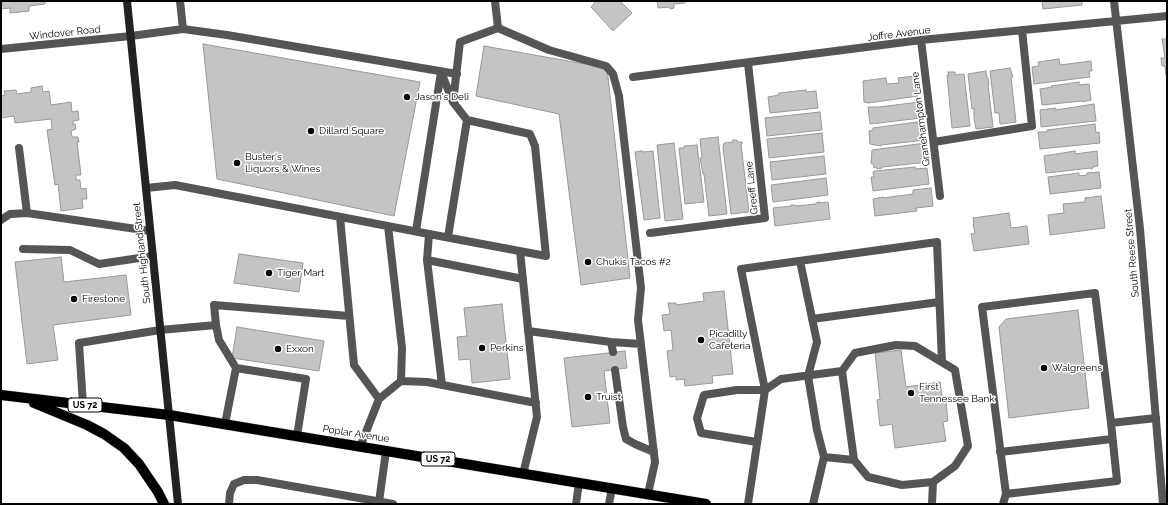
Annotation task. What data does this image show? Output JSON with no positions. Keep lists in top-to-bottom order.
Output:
{
  "streets": {
    "main road": ["South Highland Street", "US 72", "Poplar Avenue"],
    "street": [
      "Windover Road",
      "Joffre Avenue",
      "Granehampton Lane",
      "Greeff Lane",
      "South Reese Street"
    ]
  },
  "crossings": [
    ["Windover Road", "South Highland Street"],
    ["Joffre Avenue", "Granehampton Lane"],
    ["Joffre Avenue", "Greeff Lane"],
    ["Joffre Avenue", "South Reese Street"],
    ["South Highland Street", "Poplar Avenue"]
  ],
  "places": [
    "Jason's Deli",
    "Dillard Square",
    "Buster's Liquors & Wines",
    "Chukis Tacos #2",
    "Tiger Mart",
    "Firestone",
    "Picadilly Cafeteria",
    "Perkins",
    "Exxon",
    "Walgreens",
    "First Tennessee Bank",
    "Truist"
  ]
}
